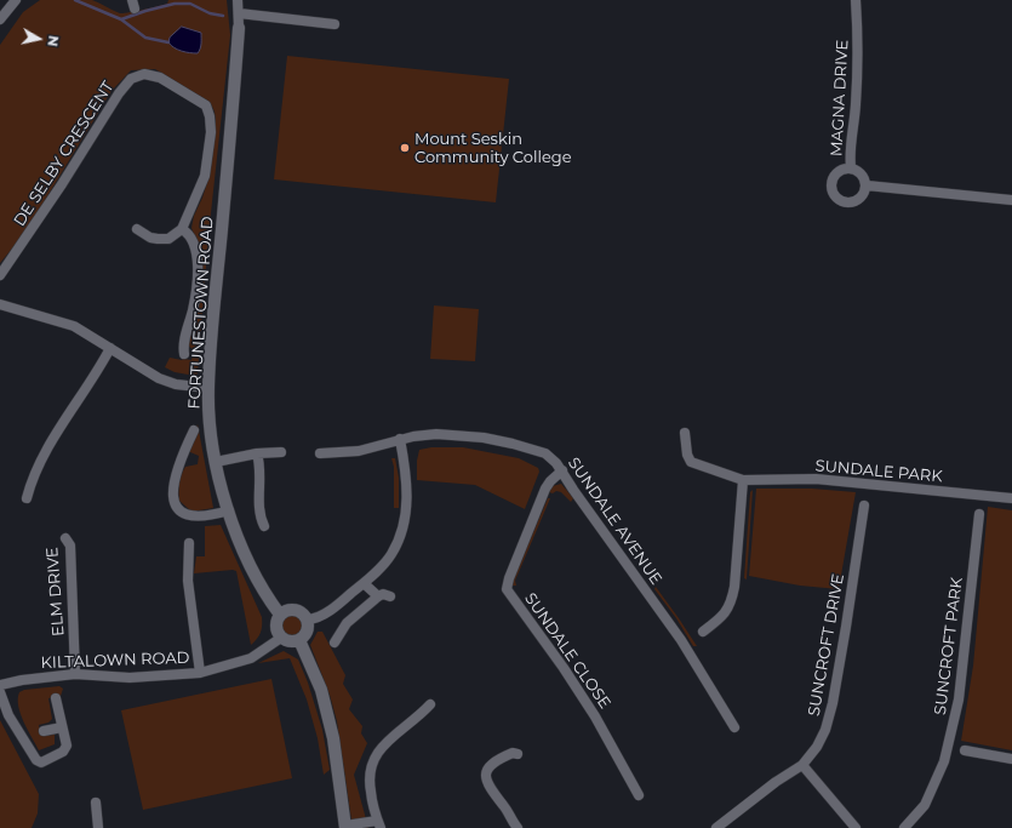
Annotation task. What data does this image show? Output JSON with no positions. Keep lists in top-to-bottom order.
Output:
{
  "streets": {
    "street": [
      "MAGNA DRIVE",
      "DE SELBY CRESCENT",
      "FORTUNESTOWN ROAD",
      "SUNDALE PARK",
      "SUNDALE AVENUE",
      "ELM DRIVE",
      "SUNCROFT DRIVE",
      "SUNCROFT PARK",
      "SUNDALE CLOSE",
      "KILTALOWN ROAD"
    ]
  },
  "crossings": [
    ["FORTUNESTOWN ROAD", "KILTALOWN ROAD"],
    ["SUNDALE AVENUE", "SUNDALE CLOSE"],
    ["ELM DRIVE", "KILTALOWN ROAD"]
  ],
  "places": ["Mount Seskin Community College"],
  "north": "right"
}
